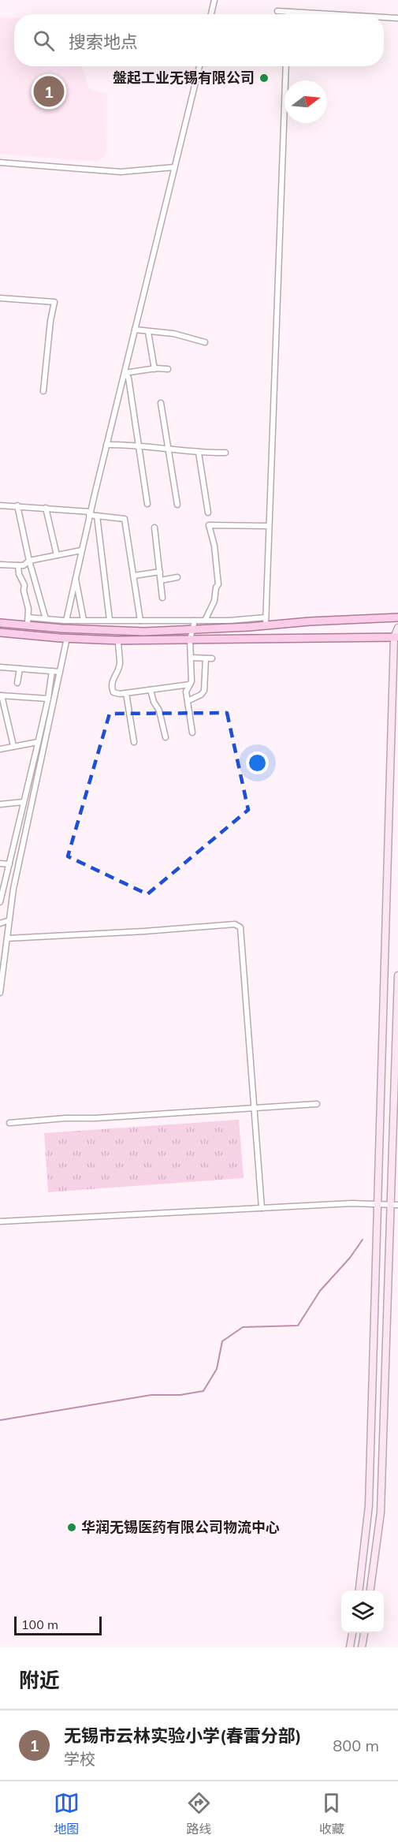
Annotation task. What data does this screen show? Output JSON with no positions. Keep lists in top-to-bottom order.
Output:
{
  "places": ["盤起工业无锡有限公司", "华润无锡医药有限公司物流中心"],
  "scale_bar": "100 m",
  "north": "right",
  "page": {
    "search": "搜索地点",
    "pins": "1",
    "scale": "100 m",
    "heading": "附近",
    "list": [
      {
        "mark": "1",
        "name": "无锡市云林实验小学(春雷分部)",
        "note": "学校",
        "value": "800 m"
      }
    ],
    "nav": ["地图", "路线", "收藏"]
  }
}
